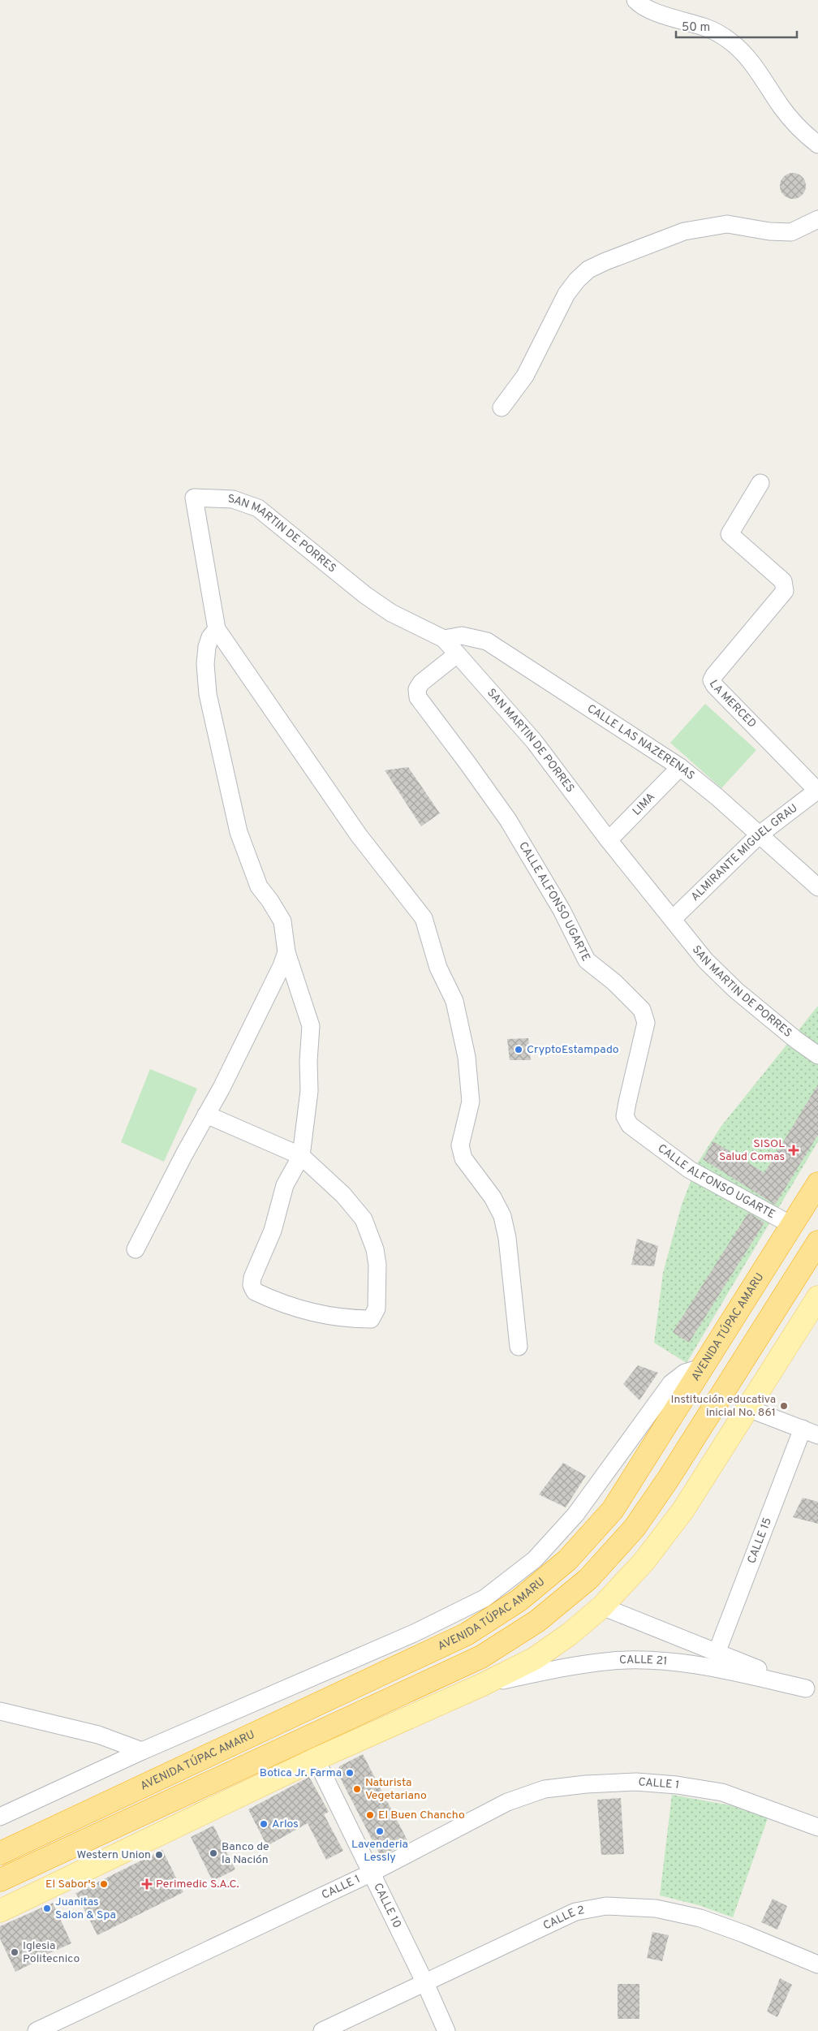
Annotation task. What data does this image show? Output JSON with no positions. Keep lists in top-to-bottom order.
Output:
{
  "streets": {
    "highway": ["AVENIDA TÚPAC AMARU"],
    "street": [
      "SAN MARTIN DE PORRES",
      "LA MERCED",
      "CALLE LAS NAZERENAS",
      "LIMA",
      "ALMIRANTE MIGUEL GRAU",
      "CALLE ALFONSO UGARTE",
      "CALLE 15",
      "CALLE 21",
      "CALLE 1",
      "CALLE 10",
      "CALLE 2"
    ]
  },
  "crossings": [
    ["SAN MARTIN DE PORRES", "CALLE LAS NAZERENAS"],
    ["SAN MARTIN DE PORRES", "LIMA"],
    ["SAN MARTIN DE PORRES", "ALMIRANTE MIGUEL GRAU"],
    ["SAN MARTIN DE PORRES", "CALLE ALFONSO UGARTE"],
    ["LA MERCED", "ALMIRANTE MIGUEL GRAU"],
    ["CALLE LAS NAZERENAS", "LIMA"],
    ["CALLE LAS NAZERENAS", "ALMIRANTE MIGUEL GRAU"],
    ["CALLE ALFONSO UGARTE", "AVENIDA TÚPAC AMARU"],
    ["CALLE 15", "CALLE 21"],
    ["CALLE 1", "CALLE 10"],
    ["CALLE 10", "CALLE 2"]
  ],
  "places": {
    "other": [
      "CryptoEstampado",
      "Institución educativa inicial No. 861",
      "Botica Jr. Farma",
      "Naturista Vegetariano",
      "El Buen Chancho",
      "Arlos",
      "Lavenderia Lessly",
      "Banco de la Nación",
      "Western Union",
      "El Sabor's",
      "Juanitas Salon & Spa",
      "Iglesia Politecnico"
    ],
    "health": ["SISOL Salud Comas", "Perimedic S.A.C."]
  },
  "scale_bar": "50 m"
}
